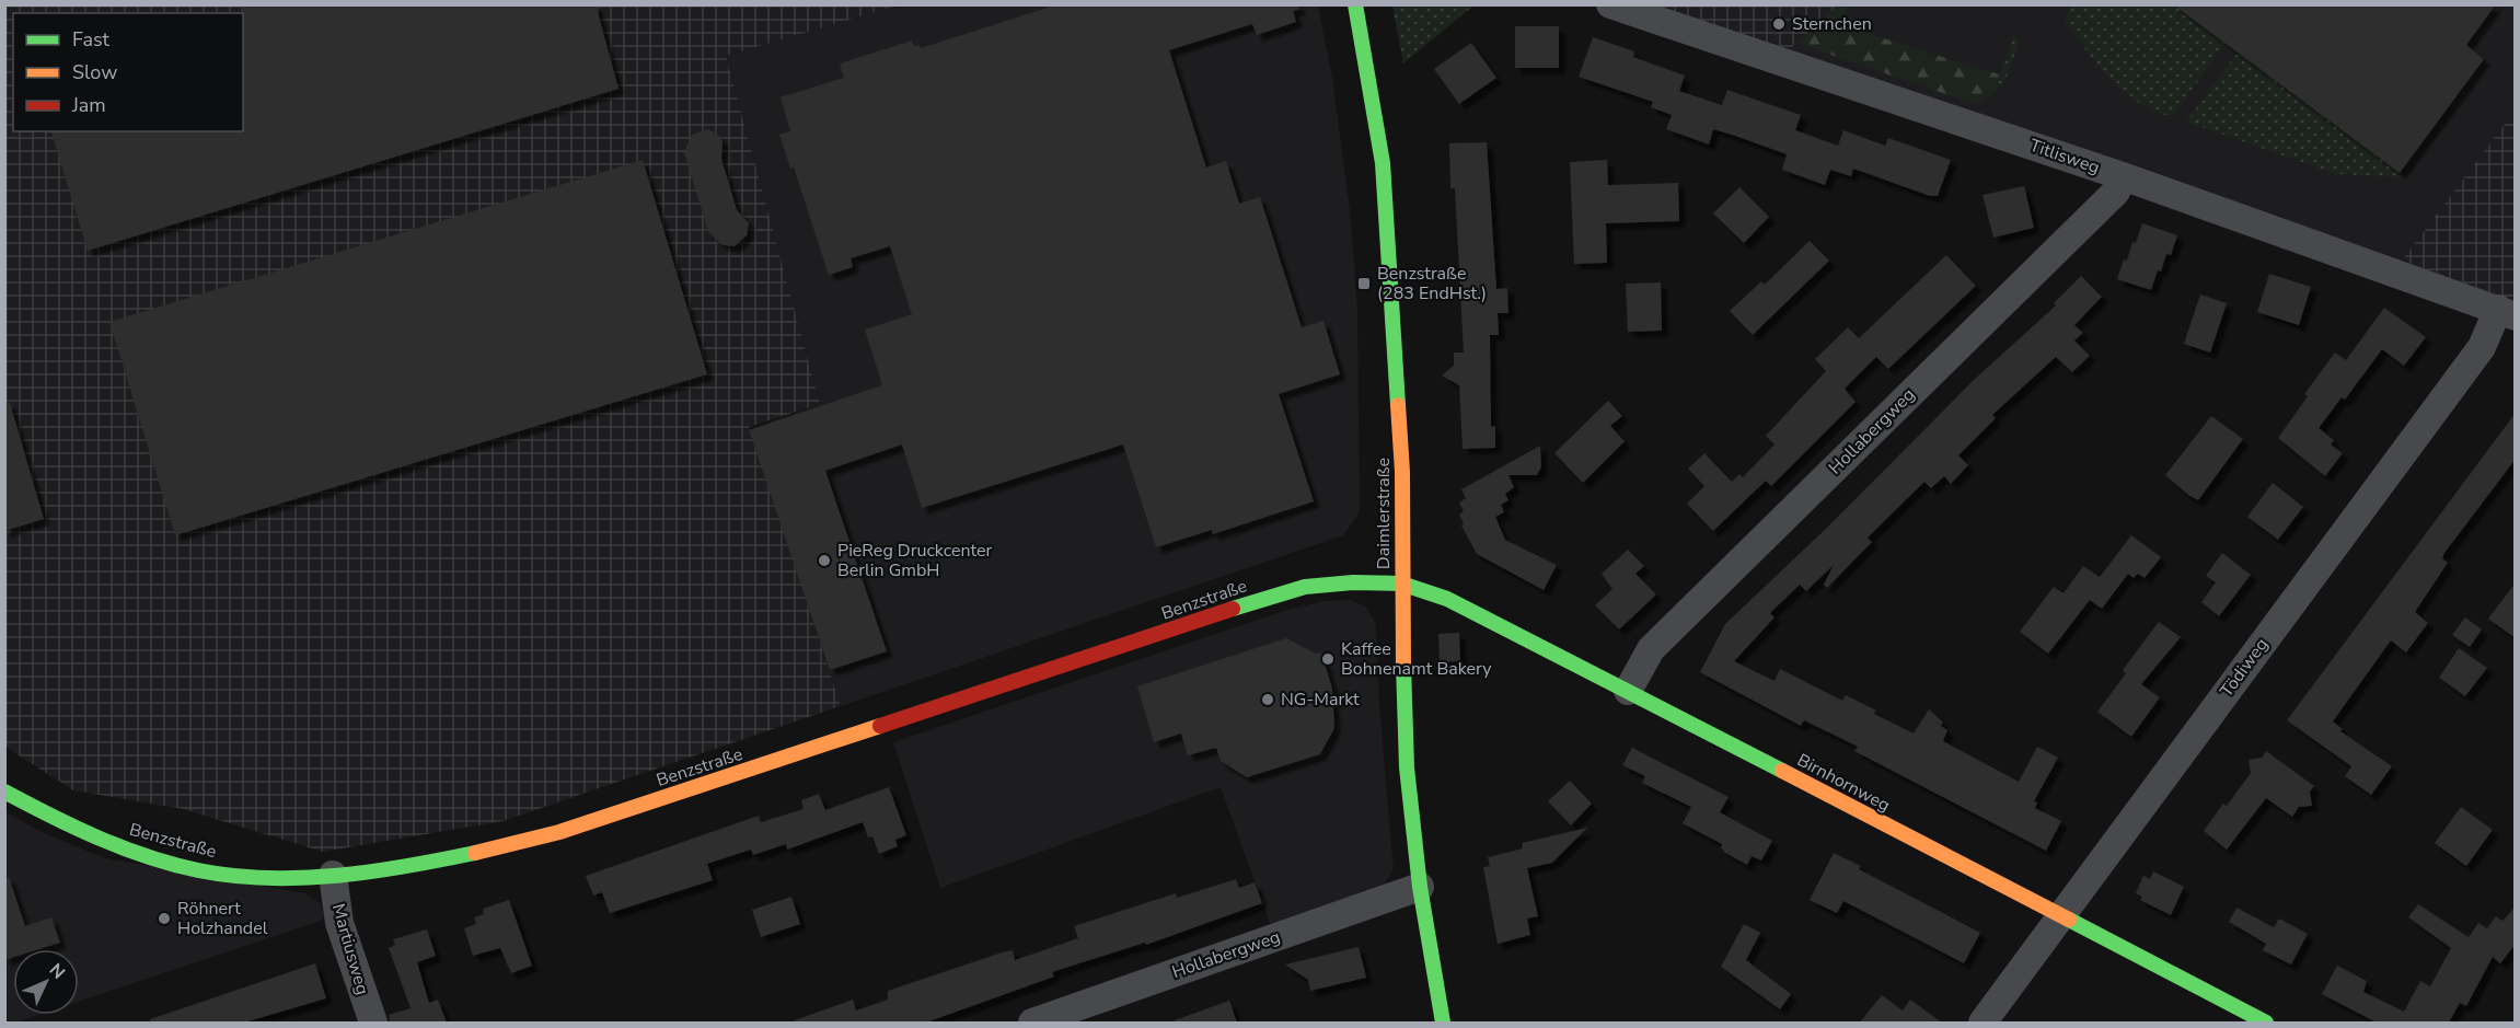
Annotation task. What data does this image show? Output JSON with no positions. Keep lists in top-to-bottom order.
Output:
{
  "streets": {
    "street": [
      "Titlisweg",
      "Hollabergweg",
      "Daimlerstraße",
      "Benzstraße",
      "Tödiweg",
      "Birnhornweg",
      "Martiusweg"
    ]
  },
  "crossings": [
    ["Titlisweg", "Hollabergweg"],
    ["Titlisweg", "Tödiweg"],
    ["Hollabergweg", "Daimlerstraße"],
    ["Hollabergweg", "Birnhornweg"],
    ["Daimlerstraße", "Benzstraße"],
    ["Daimlerstraße", "Birnhornweg"],
    ["Benzstraße", "Birnhornweg"],
    ["Benzstraße", "Martiusweg"],
    ["Tödiweg", "Birnhornweg"]
  ],
  "places": {
    "other": [
      "Sternchen",
      "PieReg Druckcenter Berlin GmbH",
      "Kaffee Bohnenamt Bakery",
      "NG-Markt",
      "Röhnert Holzhandel"
    ],
    "transit": ["Benzstraße (283 EndHst.)"]
  },
  "legend": ["Fast", "Slow", "Jam"],
  "north": "top right"
}
